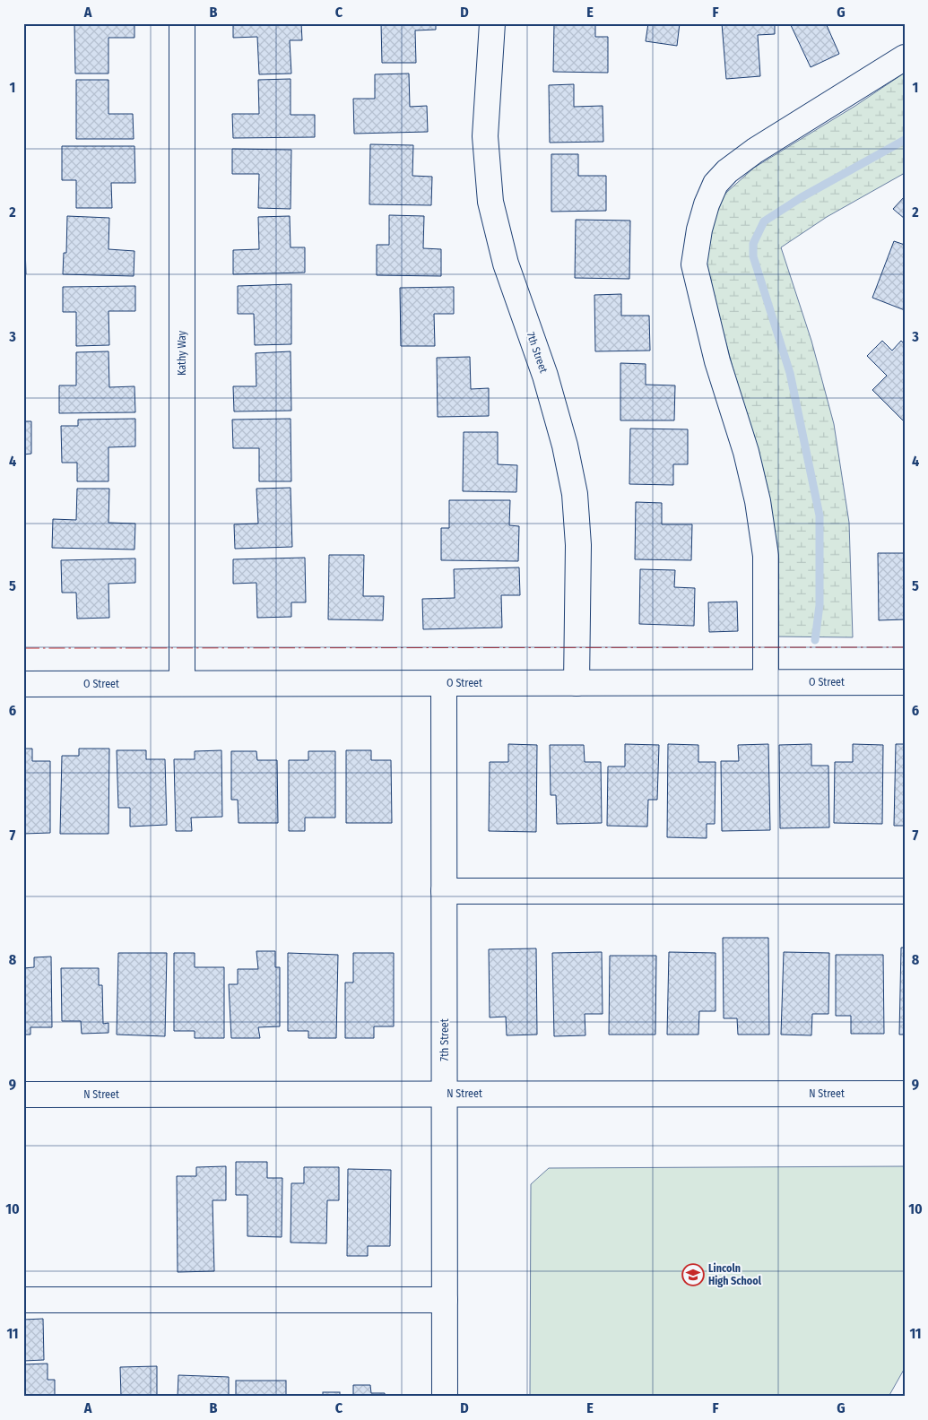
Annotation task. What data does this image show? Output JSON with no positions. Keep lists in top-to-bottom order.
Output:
{
  "streets": {
    "street": [
      "7th Street",
      "Kathy Way",
      "O Street",
      "N Street"
    ]
  },
  "crossings": [
    ["7th Street", "O Street"],
    ["7th Street", "N Street"],
    ["Kathy Way", "O Street"]
  ],
  "places": {
    "school or university": ["Lincoln High School"]
  },
  "grid": {
    "columns": [
      "A",
      "B",
      "C",
      "D",
      "E",
      "F",
      "G"
    ],
    "rows": [
      "1",
      "2",
      "3",
      "4",
      "5",
      "6",
      "7",
      "8",
      "9",
      "10",
      "11"
    ]
  }
}
